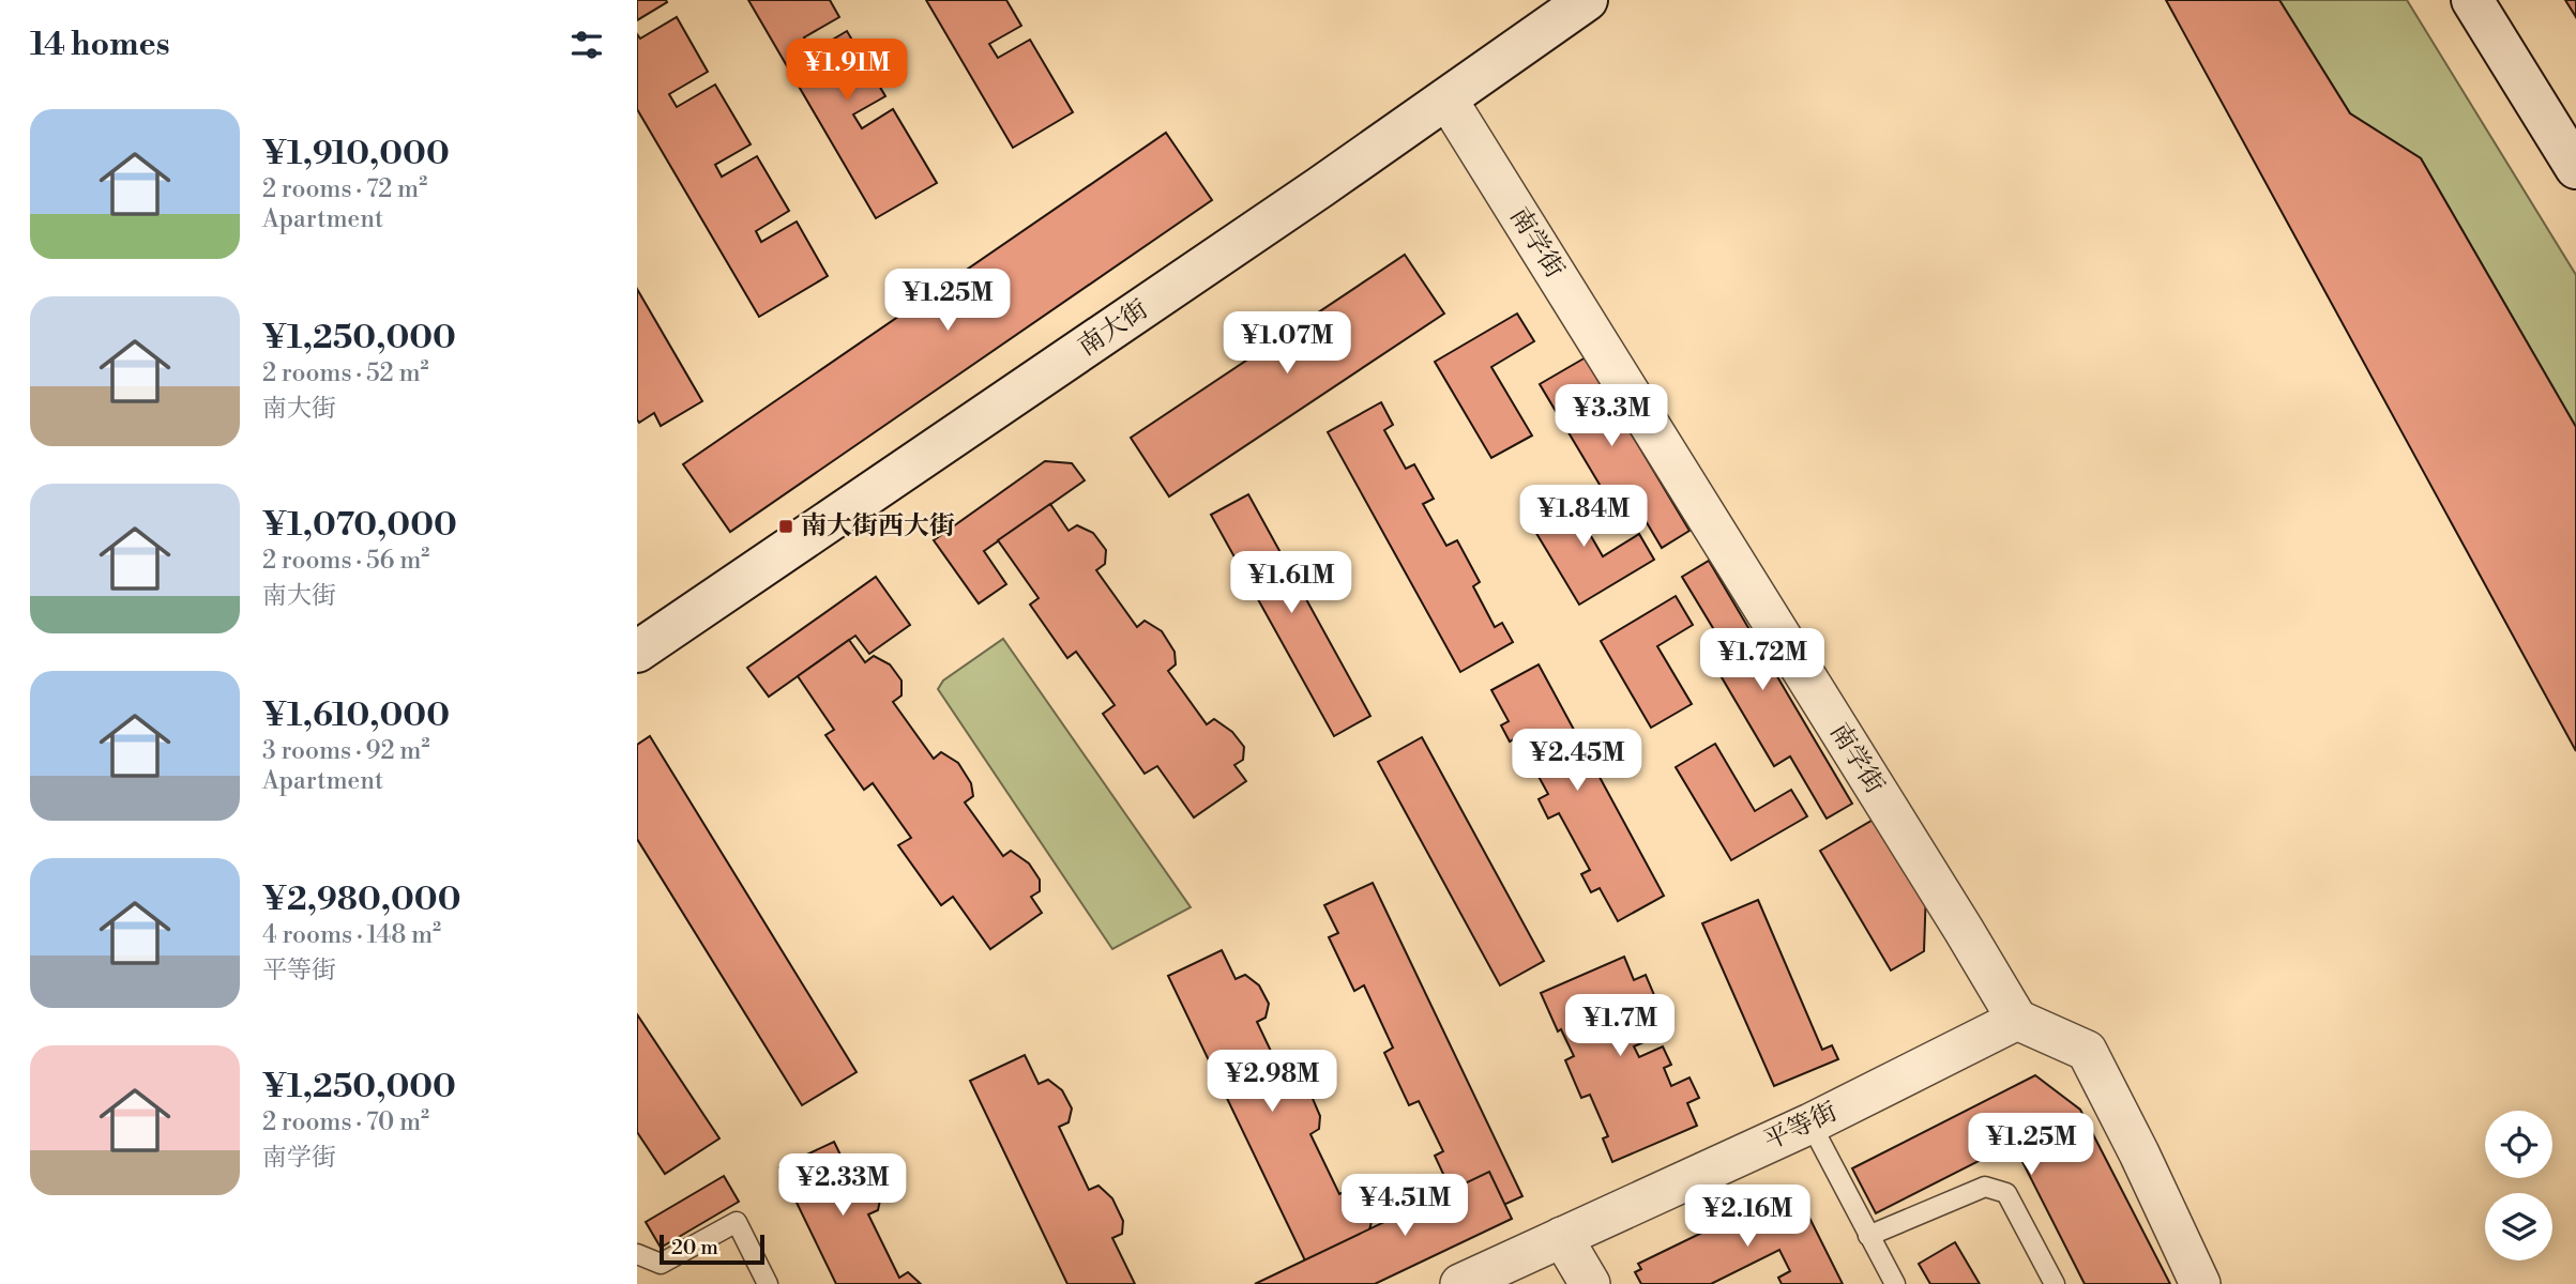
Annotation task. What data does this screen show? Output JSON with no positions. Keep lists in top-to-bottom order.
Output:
{
  "streets": {
    "street": ["南学街", "南大街", "平等街"]
  },
  "crossings": [
    ["南学街", "南大街"],
    ["南学街", "平等街"]
  ],
  "places": {
    "transit": ["南大街西大街"]
  },
  "scale_bar": "20 m",
  "page": {
    "heading": "14 homes",
    "price": [
      "¥1.91M",
      "¥1.25M",
      "¥1.07M",
      "¥3.3M",
      "¥1.84M",
      "¥1.61M",
      "¥1.72M",
      "¥2.45M",
      "¥1.7M",
      "¥2.98M",
      "¥1.25M",
      "¥2.33M",
      "¥4.51M",
      "¥2.16M"
    ],
    "list": [
      {
        "name": "¥1,910,000",
        "note": "2 rooms · 72 m² · Apartment"
      },
      {
        "name": "¥1,250,000",
        "note": "2 rooms · 52 m² · 南大街"
      },
      {
        "name": "¥1,070,000",
        "note": "2 rooms · 56 m² · 南大街"
      },
      {
        "name": "¥1,610,000",
        "note": "3 rooms · 92 m² · Apartment"
      },
      {
        "name": "¥2,980,000",
        "note": "4 rooms · 148 m² · 平等街"
      },
      {
        "name": "¥1,250,000",
        "note": "2 rooms · 70 m² · 南学街"
      }
    ],
    "scale": "20 m"
  }
}
